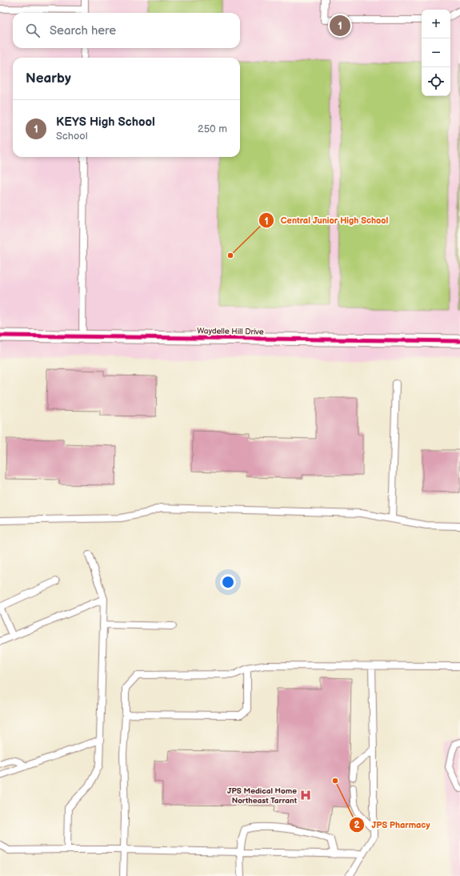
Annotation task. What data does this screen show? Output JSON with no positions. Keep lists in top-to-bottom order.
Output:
{
  "streets": {
    "street": ["Waydelle Hill Drive"]
  },
  "places": {
    "other": ["Central Junior High School", "JPS Pharmacy"],
    "hospital": ["JPS Medical Home Northeast Tarrant"]
  },
  "page": {
    "map_buttons": ["+", "−"],
    "search": "Search here",
    "pins": "1",
    "heading": "Nearby",
    "list": [
      {
        "mark": "1",
        "name": "KEYS High School",
        "note": "School",
        "value": "250 m"
      }
    ]
  }
}
